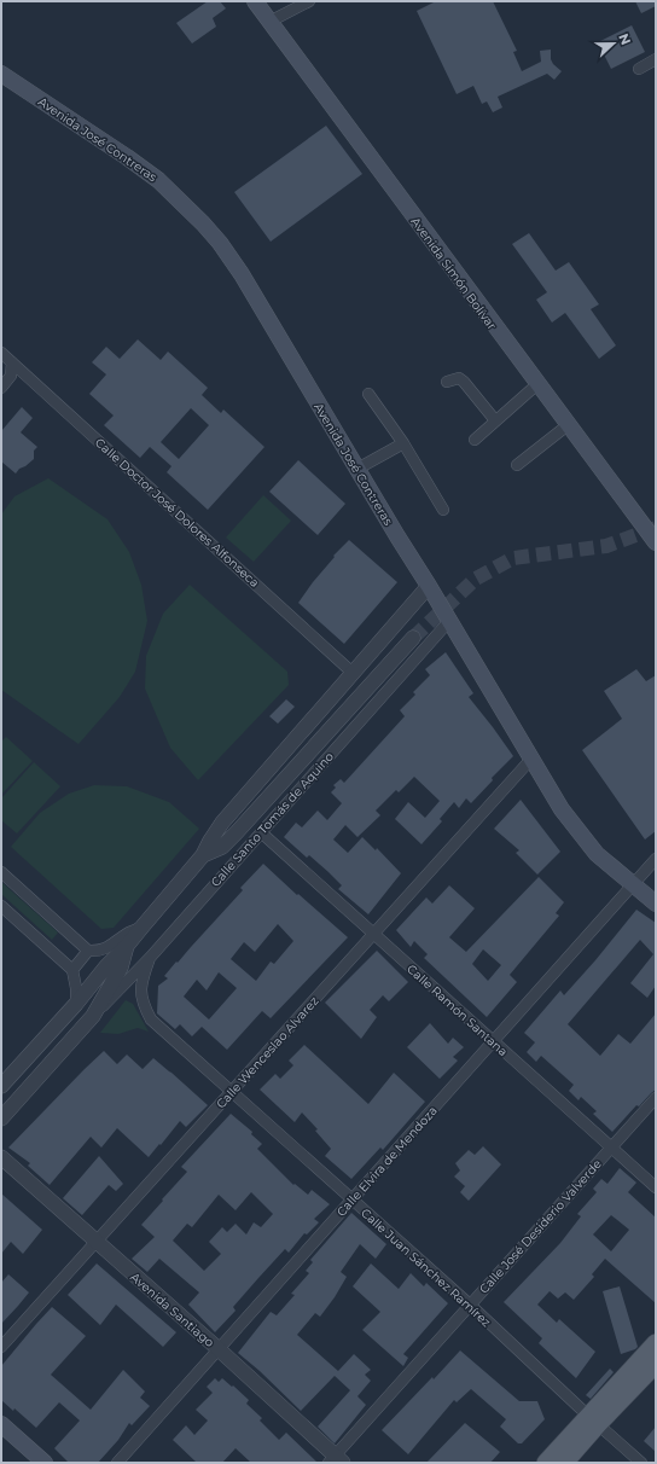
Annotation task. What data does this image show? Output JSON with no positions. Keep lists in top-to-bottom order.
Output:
{
  "streets": {
    "main road": ["Avenida José Contreras", "Avenida Simón Bolívar"],
    "street": [
      "Calle Doctor José Dolores Alfonseca",
      "Calle Santo Tomás de Aquino",
      "Calle Ramón Santana",
      "Calle Wenceslao Alvarez",
      "Calle Elvira de Mendoza",
      "Calle José Desiderio Valverde",
      "Calle Juan Sánchez Ramírez",
      "Avenida Santiago"
    ]
  },
  "crossings": [
    ["Avenida José Contreras", "Calle Santo Tomás de Aquino"],
    ["Avenida José Contreras", "Calle Wenceslao Alvarez"],
    ["Avenida José Contreras", "Calle Elvira de Mendoza"],
    ["Calle Doctor José Dolores Alfonseca", "Calle Santo Tomás de Aquino"],
    ["Calle Santo Tomás de Aquino", "Calle Ramón Santana"],
    ["Calle Santo Tomás de Aquino", "Calle Juan Sánchez Ramírez"],
    ["Calle Ramón Santana", "Calle Wenceslao Alvarez"],
    ["Calle Ramón Santana", "Calle Elvira de Mendoza"],
    ["Calle Ramón Santana", "Calle José Desiderio Valverde"],
    ["Calle Wenceslao Alvarez", "Calle Juan Sánchez Ramírez"],
    ["Calle Wenceslao Alvarez", "Avenida Santiago"],
    ["Calle Elvira de Mendoza", "Calle Juan Sánchez Ramírez"],
    ["Calle Elvira de Mendoza", "Avenida Santiago"],
    ["Calle José Desiderio Valverde", "Calle Juan Sánchez Ramírez"],
    ["Calle José Desiderio Valverde", "Avenida Santiago"]
  ],
  "north": "right"
}
